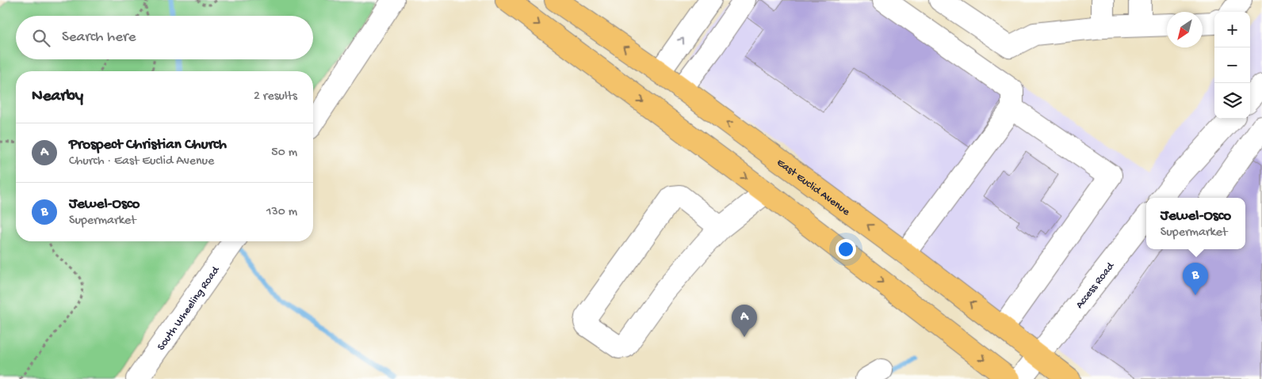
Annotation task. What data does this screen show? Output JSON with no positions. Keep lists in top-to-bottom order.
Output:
{
  "streets": {
    "main road": ["East Euclid Avenue"],
    "street": ["Access Road", "South Wheeling Road"]
  },
  "crossings": [
    ["East Euclid Avenue", "Access Road"]
  ],
  "north": "bottom left",
  "page": {
    "map_buttons": ["+", "−"],
    "search": "Search here",
    "heading": ["Nearby", "2 results"],
    "list": [
      {
        "mark": "A",
        "name": "Prospect Christian Church",
        "note": "Church · East Euclid Avenue",
        "value": "50 m"
      },
      {
        "mark": "B",
        "name": "Jewel-Osco",
        "note": "Supermarket",
        "value": "130 m"
      }
    ],
    "popup": ["Jewel-Osco", "Supermarket"],
    "pins": ["B", "A"]
  }
}
